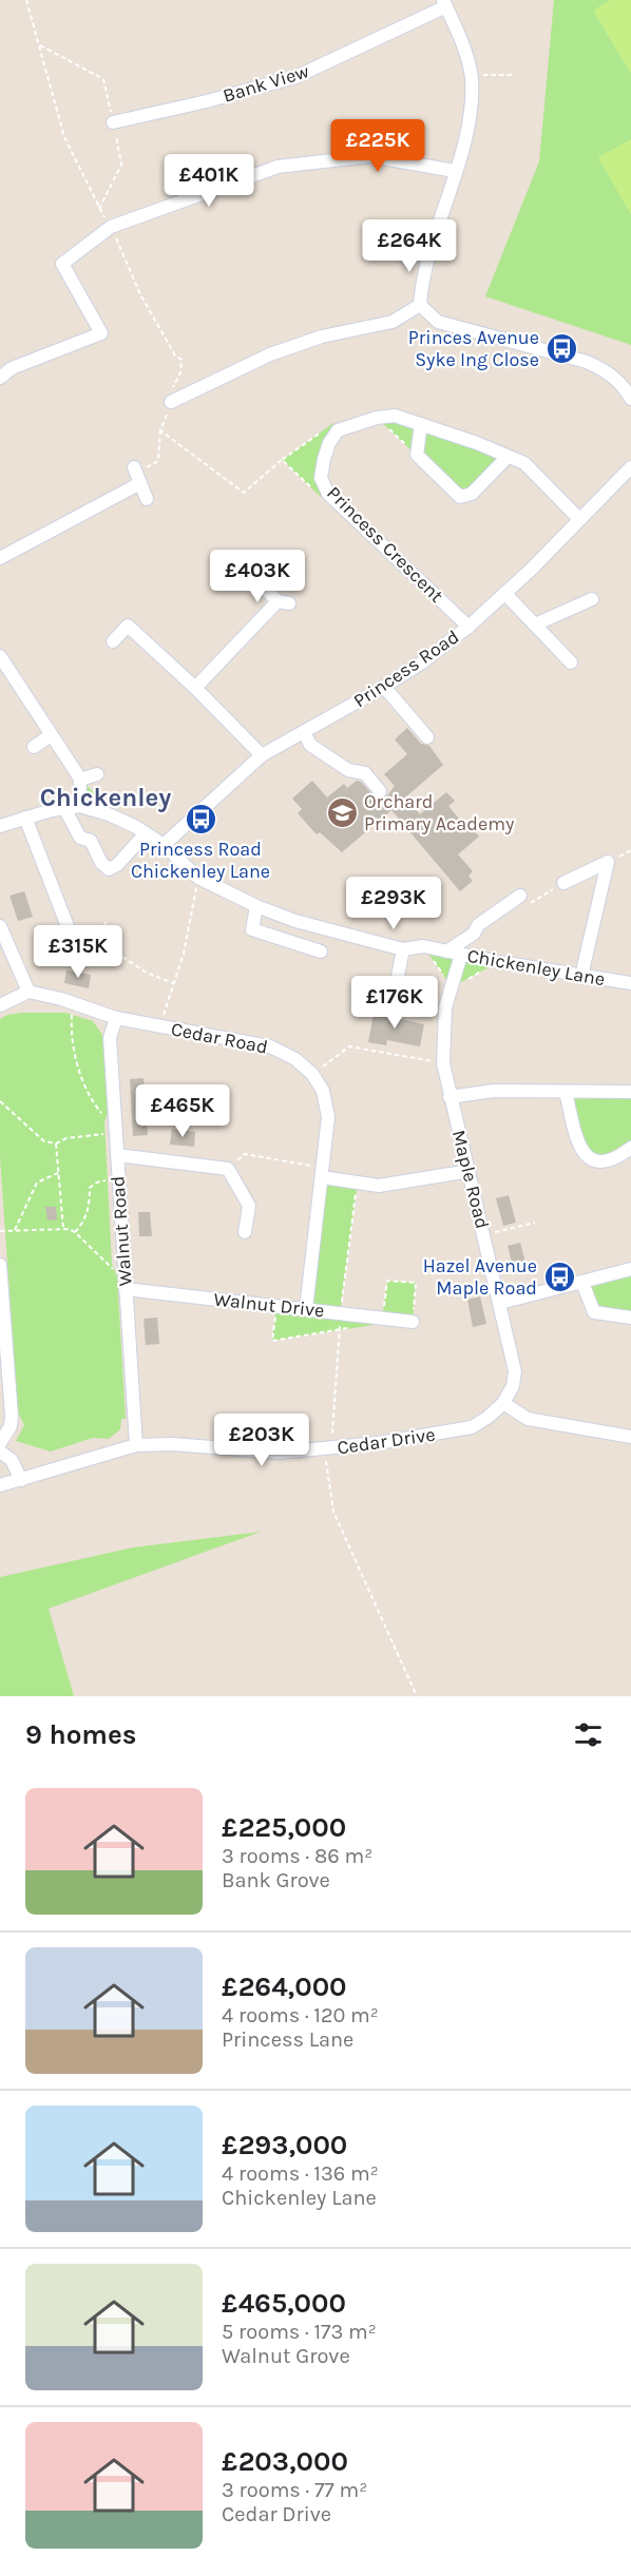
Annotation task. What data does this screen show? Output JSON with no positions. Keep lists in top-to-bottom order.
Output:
{
  "streets": {
    "street": [
      "Bank View",
      "Princess Crescent",
      "Princess Road",
      "Chickenley Lane",
      "Cedar Road",
      "Maple Road",
      "Walnut Road",
      "Walnut Drive",
      "Cedar Drive"
    ]
  },
  "crossings": [
    ["Princess Crescent", "Princess Road"],
    ["Princess Road", "Chickenley Lane"],
    ["Chickenley Lane", "Maple Road"],
    ["Cedar Road", "Walnut Road"],
    ["Cedar Road", "Walnut Drive"],
    ["Maple Road", "Cedar Drive"],
    ["Walnut Road", "Walnut Drive"],
    ["Walnut Road", "Cedar Drive"]
  ],
  "districts": ["Chickenley"],
  "places": {
    "bus stop": ["Princes Avenue Syke Ing Close", "Princess Road Chickenley Lane", "Hazel Avenue Maple Road"],
    "school or university": ["Orchard Primary Academy"]
  },
  "page": {
    "price": [
      "£225K",
      "£401K",
      "£264K",
      "£403K",
      "£293K",
      "£315K",
      "£176K",
      "£465K",
      "£203K"
    ],
    "heading": "9 homes",
    "list": [
      {
        "name": "£225,000",
        "note": "3 rooms · 86 m² · Bank Grove"
      },
      {
        "name": "£264,000",
        "note": "4 rooms · 120 m² · Princess Lane"
      },
      {
        "name": "£293,000",
        "note": "4 rooms · 136 m² · Chickenley Lane"
      },
      {
        "name": "£465,000",
        "note": "5 rooms · 173 m² · Walnut Grove"
      },
      {
        "name": "£203,000",
        "note": "3 rooms · 77 m² · Cedar Drive"
      }
    ]
  }
}
